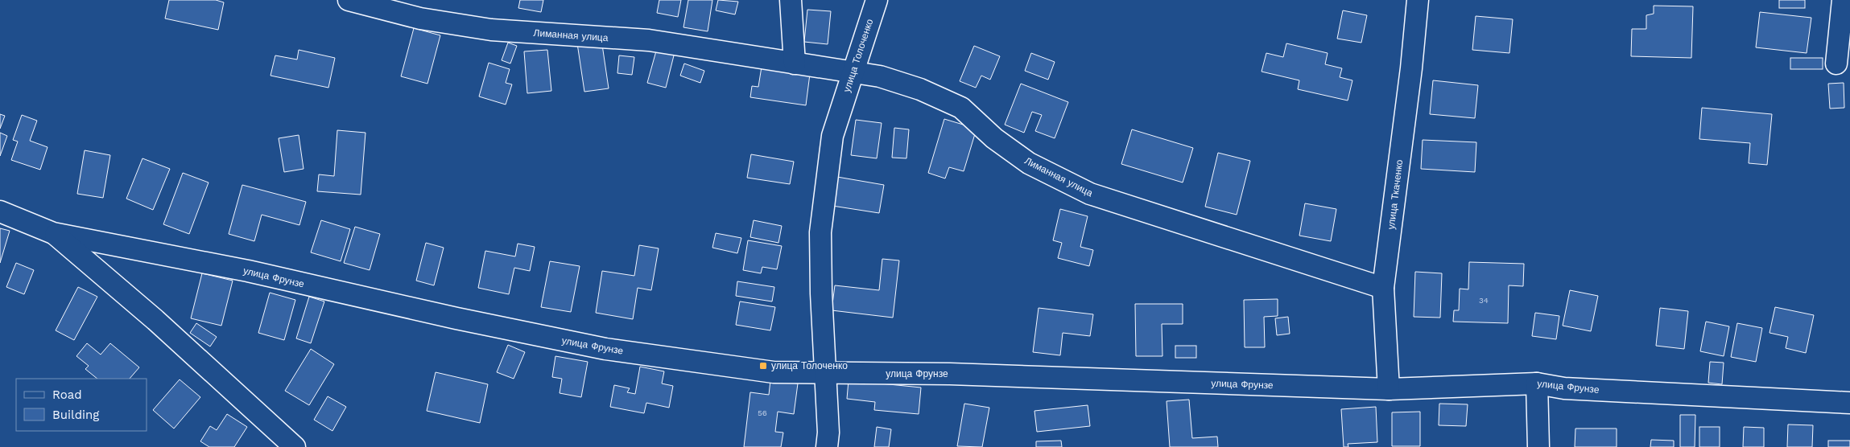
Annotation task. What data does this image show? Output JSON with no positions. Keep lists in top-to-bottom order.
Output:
{
  "streets": {
    "street": [
      "Лиманная улица",
      "улица Толоченко",
      "улица Ткаченко",
      "улица Фрунзе"
    ]
  },
  "crossings": [
    ["Лиманная улица", "улица Толоченко"],
    ["Лиманная улица", "улица Ткаченко"],
    ["улица Толоченко", "улица Фрунзе"],
    ["улица Ткаченко", "улица Фрунзе"]
  ],
  "places": {
    "transit": ["улица Толоченко"]
  },
  "house_numbers": ["34", "56"],
  "legend": ["Road", "Building"]
}
